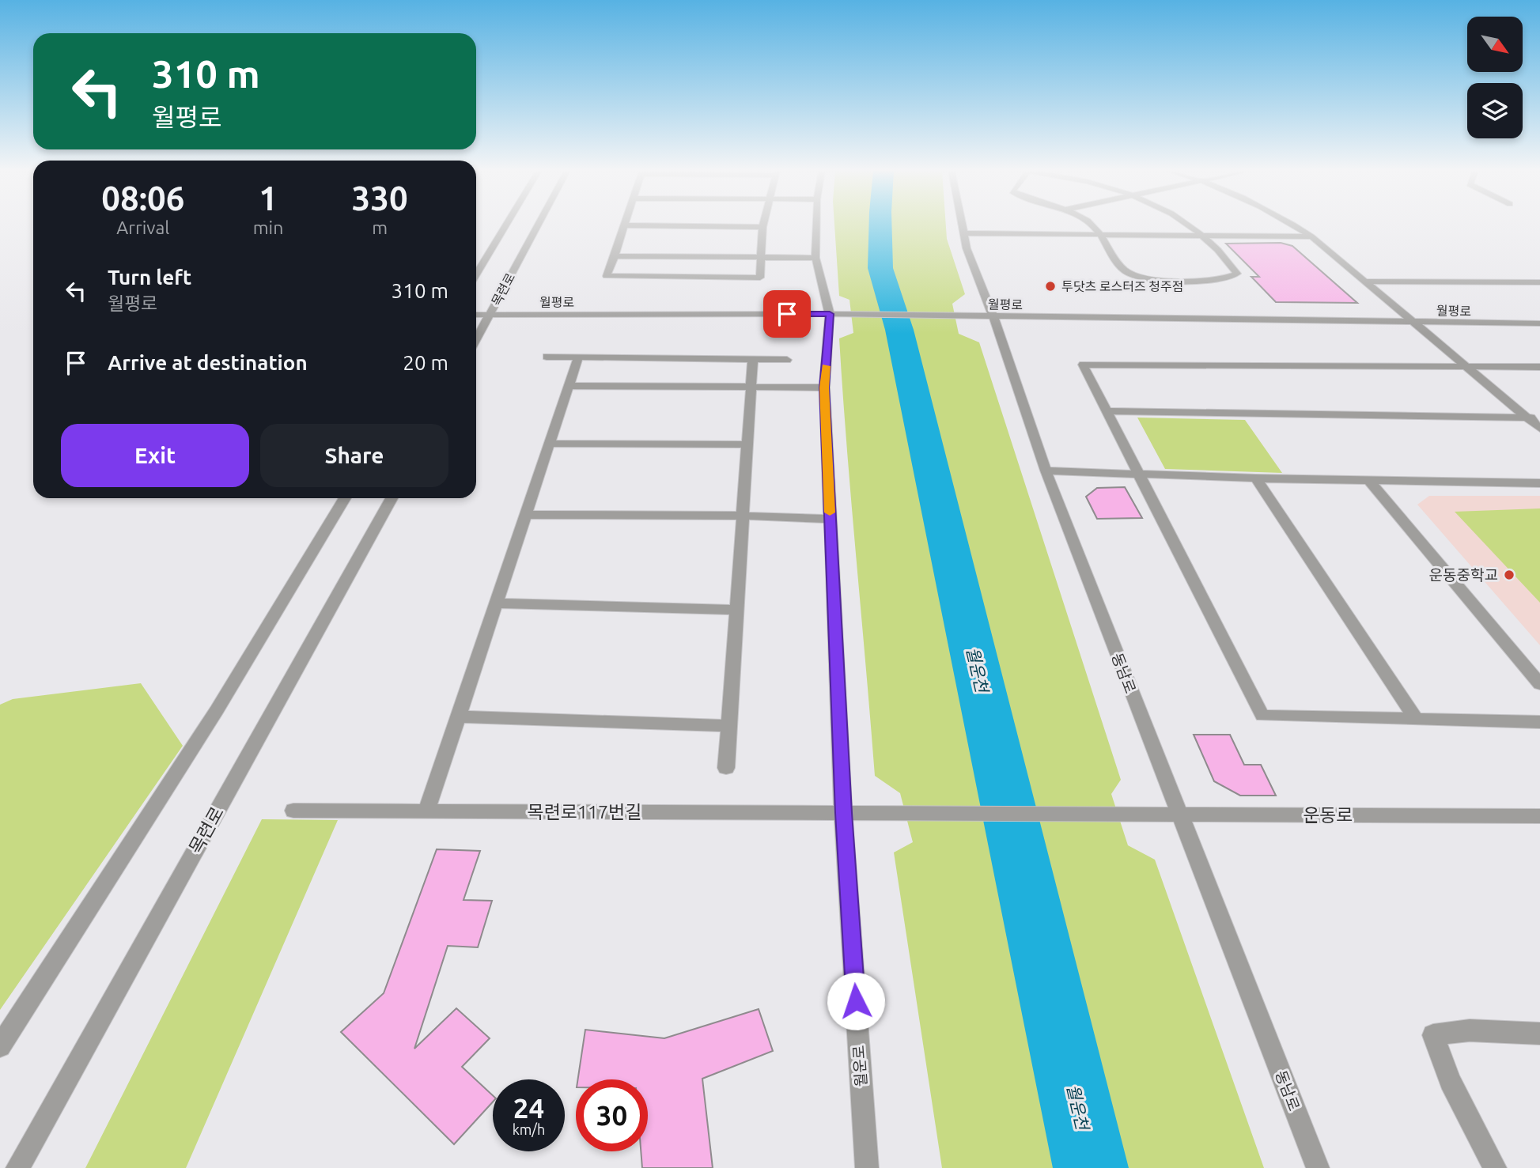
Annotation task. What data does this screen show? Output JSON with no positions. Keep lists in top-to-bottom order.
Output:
{
  "streets": {
    "street": [
      "목련로",
      "월평로",
      "동남로",
      "목련로117번길",
      "운동로",
      "월운로"
    ]
  },
  "crossings": [
    ["목련로", "월평로"],
    ["월평로", "동남로"],
    ["월평로", "월운로"],
    ["동남로", "운동로"],
    ["목련로117번길", "운동로"],
    ["목련로117번길", "월운로"]
  ],
  "water": ["월운천"],
  "places": ["투닷츠 로스터즈 청주점", "운동중학교"],
  "north": "bottom right",
  "page": {
    "turn": ["310 m", "월평로"],
    "eta": [
      "08:06",
      "Arrival",
      "1",
      "min",
      "330",
      "m"
    ],
    "list": [
      {
        "name": "Turn left",
        "note": "월평로",
        "value": "310 m"
      },
      {
        "name": "Arrive at destination",
        "value": "20 m"
      }
    ],
    "buttons": ["Exit", "Share"],
    "speed": "24 km/h",
    "limit": "30"
  }
}
